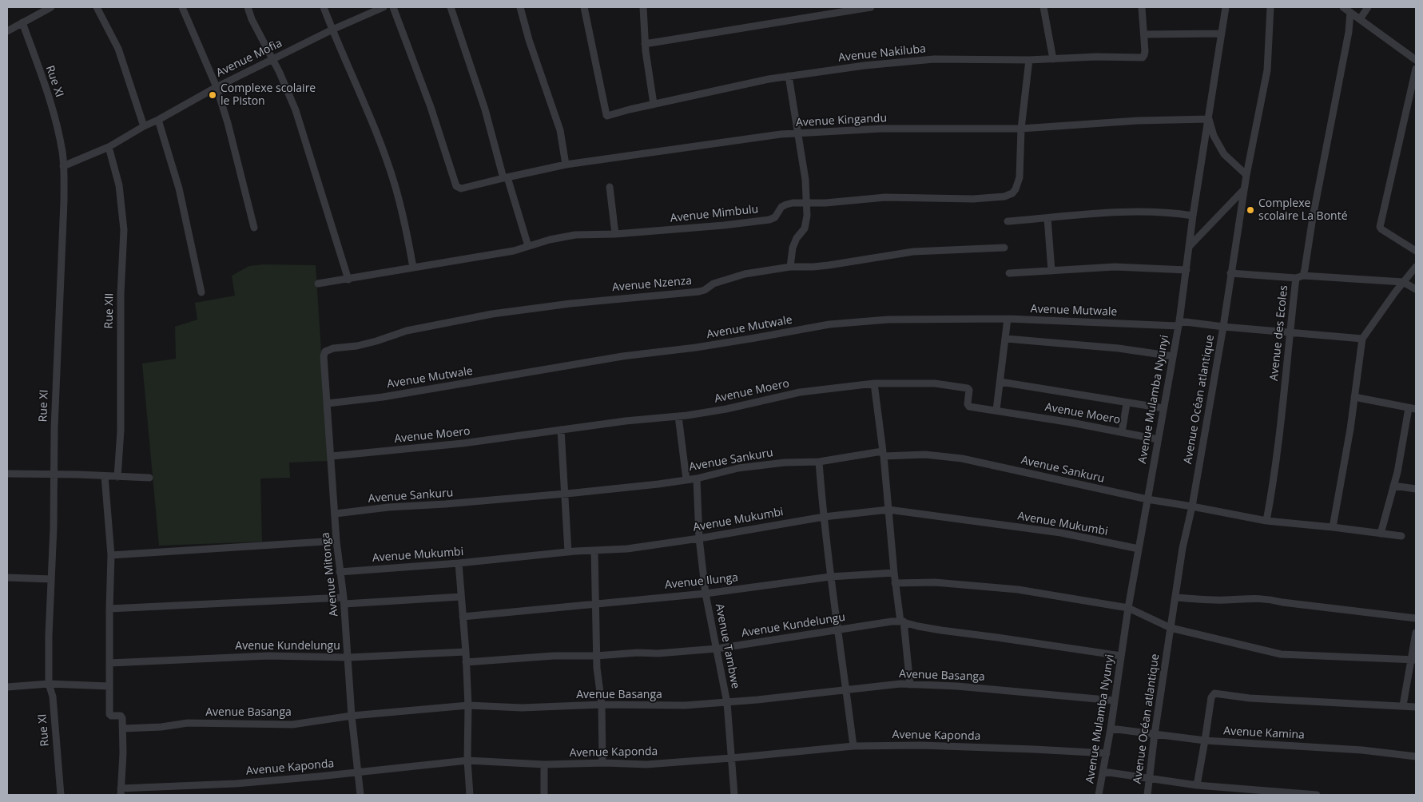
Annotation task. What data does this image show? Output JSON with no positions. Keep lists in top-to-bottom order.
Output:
{
  "streets": {
    "street": [
      "Avenue Nakiluba",
      "Avenue Mofia",
      "Rue XI",
      "Avenue Kingandu",
      "Avenue Mimbulu",
      "Avenue Nzenza",
      "Rue XII",
      "Avenue Mutwale",
      "Avenue des Ecoles",
      "Avenue Moero",
      "Avenue Mulamba Nyunyi",
      "Avenue Océan atlantique",
      "Avenue Sankuru",
      "Avenue Mukumbi",
      "Avenue Mitonga",
      "Avenue Ilunga",
      "Avenue Kundelungu",
      "Avenue Tambwe",
      "Avenue Basanga",
      "Avenue Kamina",
      "Avenue Kaponda"
    ]
  },
  "crossings": [
    ["Avenue Nakiluba", "Avenue Mimbulu"],
    ["Avenue Mofia", "Rue XI"],
    ["Avenue Mofia", "Rue XII"],
    ["Avenue Kingandu", "Avenue Mimbulu"],
    ["Avenue Kingandu", "Avenue Mulamba Nyunyi"],
    ["Avenue Nzenza", "Avenue Mitonga"],
    ["Avenue Mutwale", "Avenue des Ecoles"],
    ["Avenue Mutwale", "Avenue Mulamba Nyunyi"],
    ["Avenue Mutwale", "Avenue Océan atlantique"],
    ["Avenue Mutwale", "Avenue Mitonga"],
    ["Avenue des Ecoles", "Avenue Sankuru"],
    ["Avenue Moero", "Avenue Mulamba Nyunyi"],
    ["Avenue Moero", "Avenue Mitonga"],
    ["Avenue Mulamba Nyunyi", "Avenue Sankuru"],
    ["Avenue Mulamba Nyunyi", "Avenue Mukumbi"],
    ["Avenue Mulamba Nyunyi", "Avenue Kundelungu"],
    ["Avenue Mulamba Nyunyi", "Avenue Basanga"],
    ["Avenue Mulamba Nyunyi", "Avenue Kamina"],
    ["Avenue Mulamba Nyunyi", "Avenue Kaponda"],
    ["Avenue Océan atlantique", "Avenue Sankuru"],
    ["Avenue Océan atlantique", "Avenue Kamina"],
    ["Avenue Sankuru", "Avenue Mitonga"],
    ["Avenue Sankuru", "Avenue Tambwe"],
    ["Avenue Mukumbi", "Avenue Mitonga"],
    ["Avenue Mukumbi", "Avenue Tambwe"],
    ["Avenue Mitonga", "Avenue Kundelungu"],
    ["Avenue Mitonga", "Avenue Basanga"],
    ["Avenue Mitonga", "Avenue Kaponda"],
    ["Avenue Ilunga", "Avenue Tambwe"],
    ["Avenue Kundelungu", "Avenue Tambwe"],
    ["Avenue Tambwe", "Avenue Basanga"],
    ["Avenue Tambwe", "Avenue Kaponda"]
  ],
  "places": ["Complexe scolaire le Piston", "Complexe scolaire La Bonté"]
}
